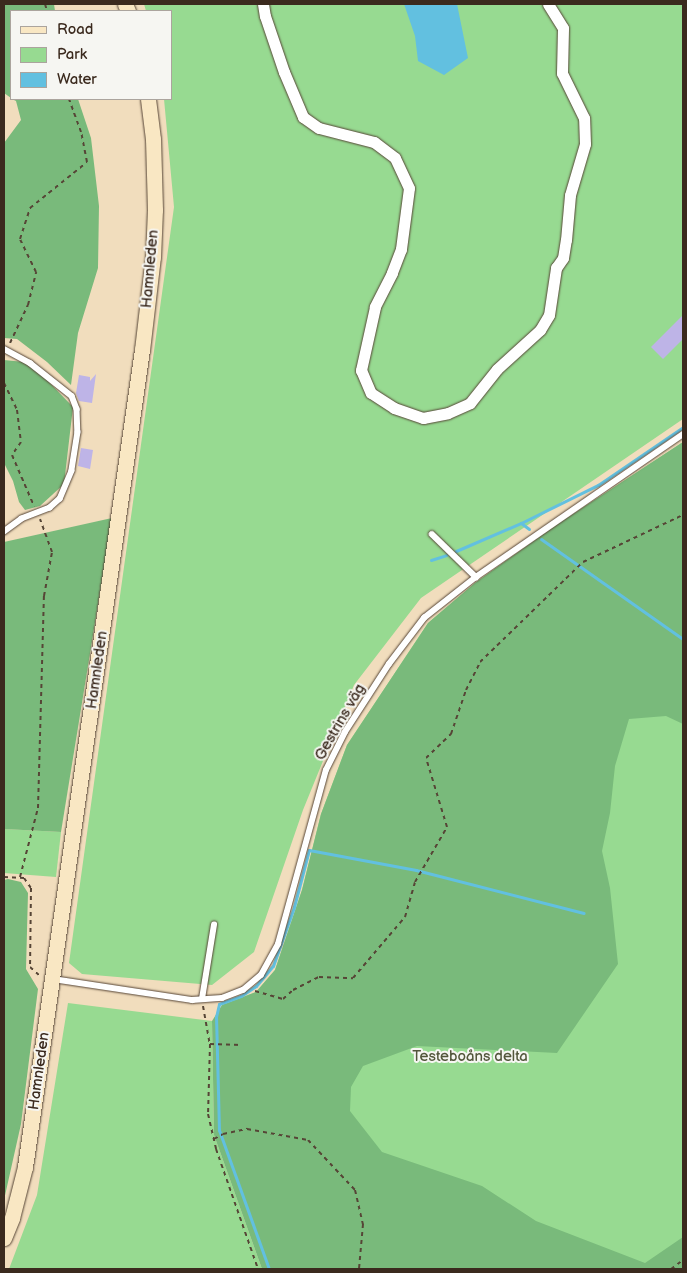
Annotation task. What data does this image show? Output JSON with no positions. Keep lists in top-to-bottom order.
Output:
{
  "streets": {
    "main road": ["Hamnleden"],
    "lane": ["Gestrins väg"]
  },
  "crossings": [
    ["Hamnleden", "Gestrins väg"]
  ],
  "parks": ["Testeboåns delta"],
  "legend": ["Road", "Park", "Water"]
}
